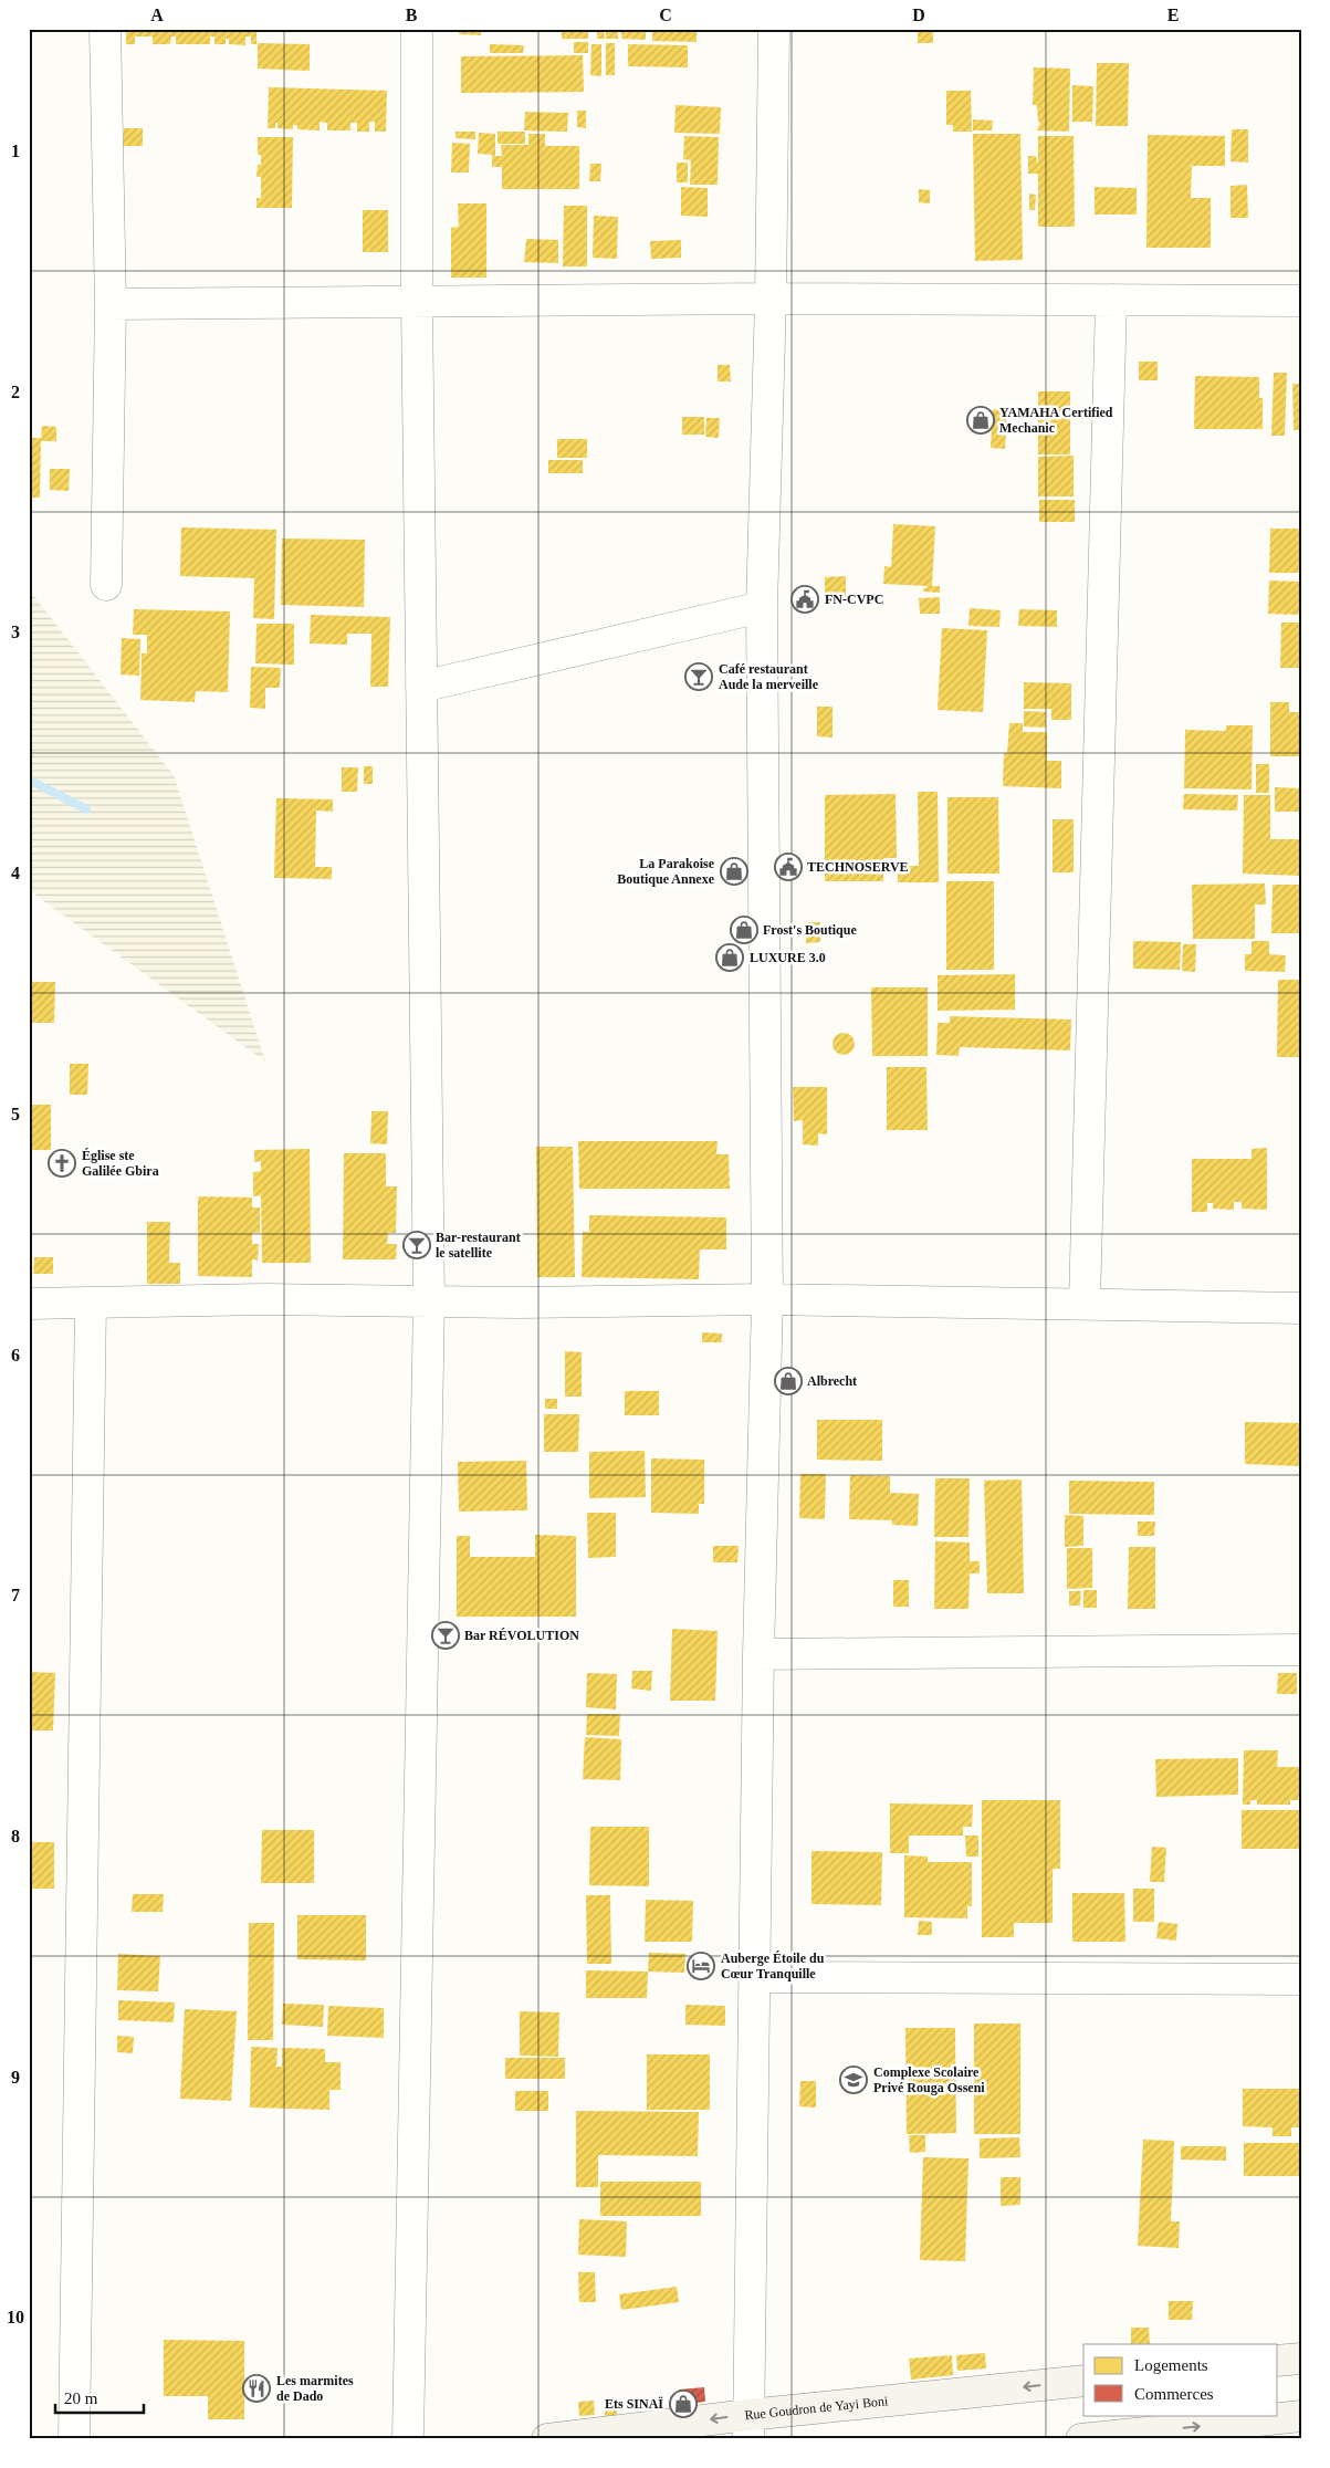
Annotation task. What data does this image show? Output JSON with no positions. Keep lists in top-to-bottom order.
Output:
{
  "streets": {
    "street": ["Rue Goudron de Yayi Boni"]
  },
  "one_way": ["Rue Goudron de Yayi Boni"],
  "places": {
    "shop": [
      "YAMAHA Certified Mechanic",
      "La Parakoise Boutique Annexe",
      "Frost's Boutique",
      "LUXURE 3.0",
      "Albrecht",
      "Ets SINAÏ"
    ],
    "public building": ["FN-CVPC", "TECHNOSERVE"],
    "bar": ["Café restaurant Aude la merveille", "Bar-restaurant le satellite", "Bar RÉVOLUTION"],
    "church": ["Église ste Galilée Gbira"],
    "hotel": ["Auberge Étoile du Cœur Tranquille"],
    "school or university": ["Complexe Scolaire Privé Rouga Osseni"],
    "restaurant": ["Les marmites de Dado"]
  },
  "legend": ["Logements", "Commerces"],
  "scale_bar": "20 m",
  "grid": {
    "columns": [
      "A",
      "B",
      "C",
      "D",
      "E"
    ],
    "rows": [
      "1",
      "2",
      "3",
      "4",
      "5",
      "6",
      "7",
      "8",
      "9",
      "10"
    ]
  }
}
